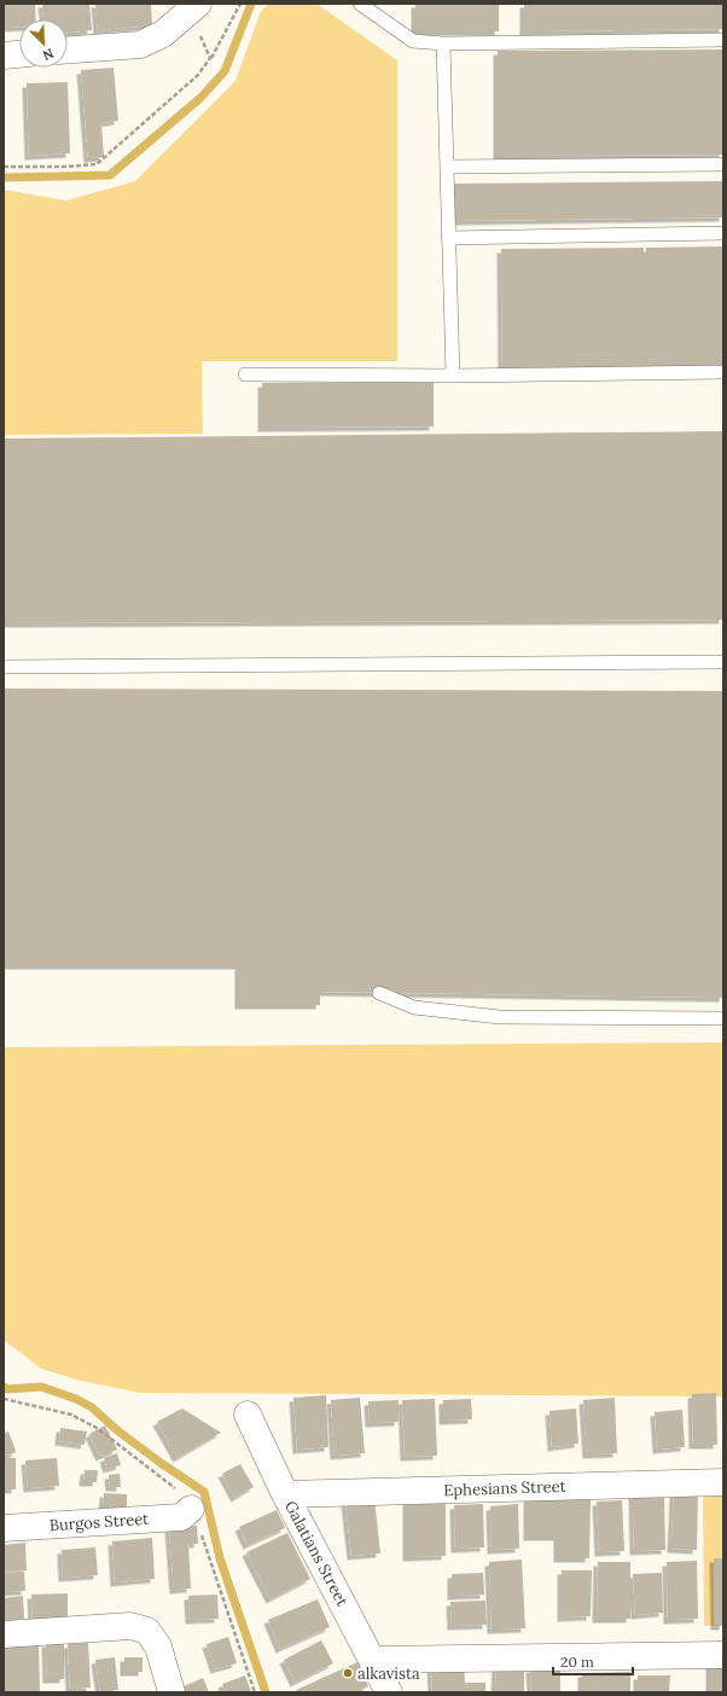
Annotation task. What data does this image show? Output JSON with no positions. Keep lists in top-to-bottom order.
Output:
{
  "streets": {
    "street": ["Ephesians Street", "Burgos Street", "Galatians Street"]
  },
  "crossings": [
    ["Ephesians Street", "Galatians Street"]
  ],
  "places": ["alkavista"],
  "scale_bar": "20 m",
  "north": "bottom right"
}
